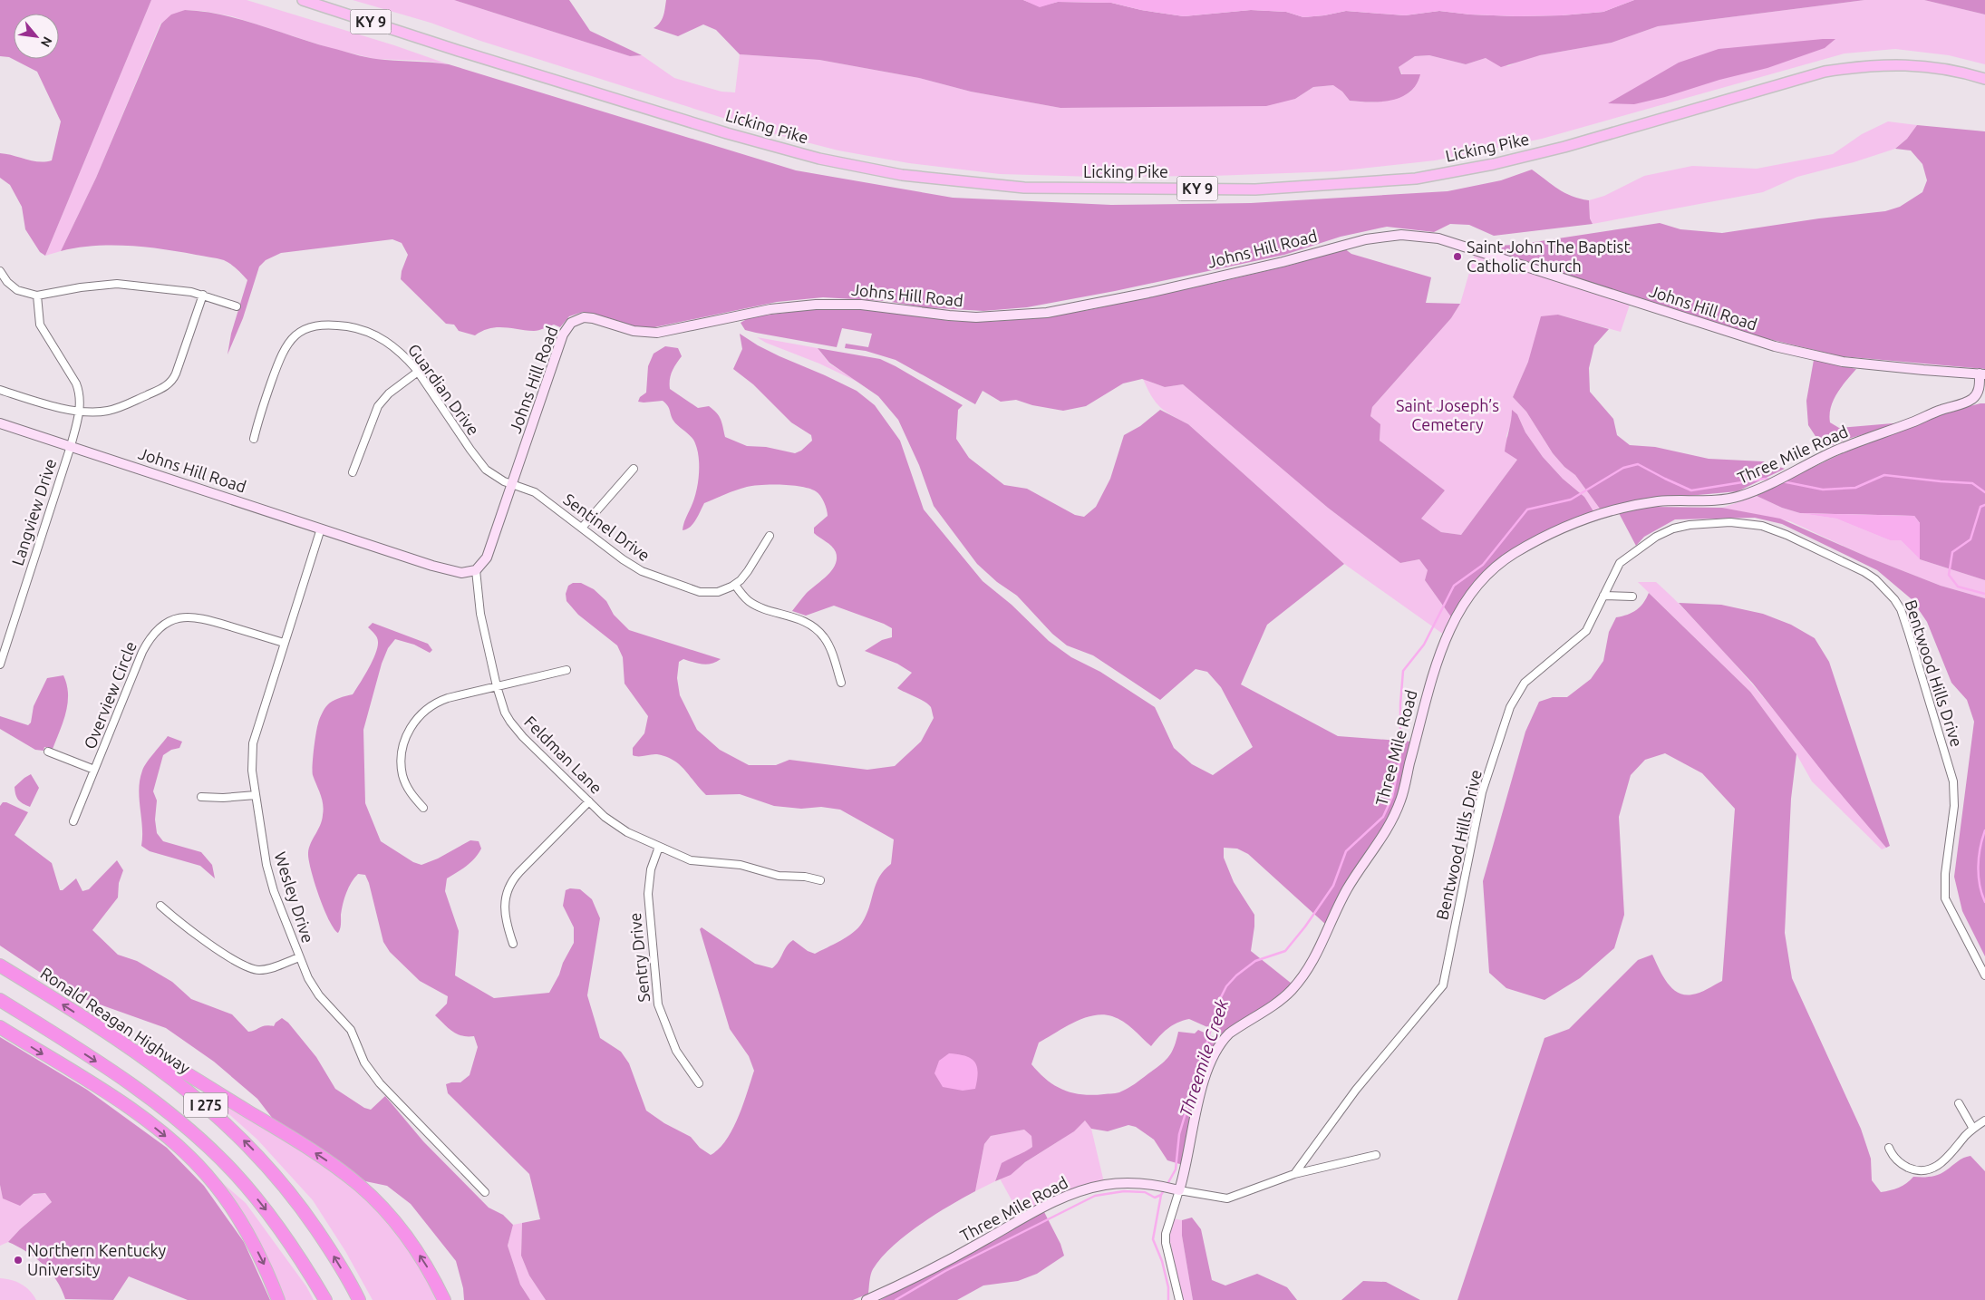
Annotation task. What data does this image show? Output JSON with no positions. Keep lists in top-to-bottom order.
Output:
{
  "streets": {
    "highway": ["Ronald Reagan Highway", "I 275"],
    "main road": [
      "KY 9",
      "Licking Pike",
      "Johns Hill Road",
      "Three Mile Road"
    ],
    "street": [
      "Guardian Drive",
      "Langview Drive",
      "Sentinel Drive",
      "Bentwood Hills Drive",
      "Overview Circle",
      "Feldman Lane",
      "Wesley Drive",
      "Sentry Drive"
    ]
  },
  "crossings": [
    ["Johns Hill Road", "Guardian Drive"],
    ["Johns Hill Road", "Three Mile Road"],
    ["Johns Hill Road", "Langview Drive"],
    ["Johns Hill Road", "Sentinel Drive"],
    ["Johns Hill Road", "Feldman Lane"],
    ["Johns Hill Road", "Wesley Drive"],
    ["Guardian Drive", "Sentinel Drive"],
    ["Overview Circle", "Wesley Drive"],
    ["Feldman Lane", "Sentry Drive"]
  ],
  "water": ["Threemile Creek"],
  "parks": ["Saint Joseph’s Cemetery"],
  "places": ["Saint John The Baptist Catholic Church", "Northern Kentucky University"],
  "north": "bottom right"
}
